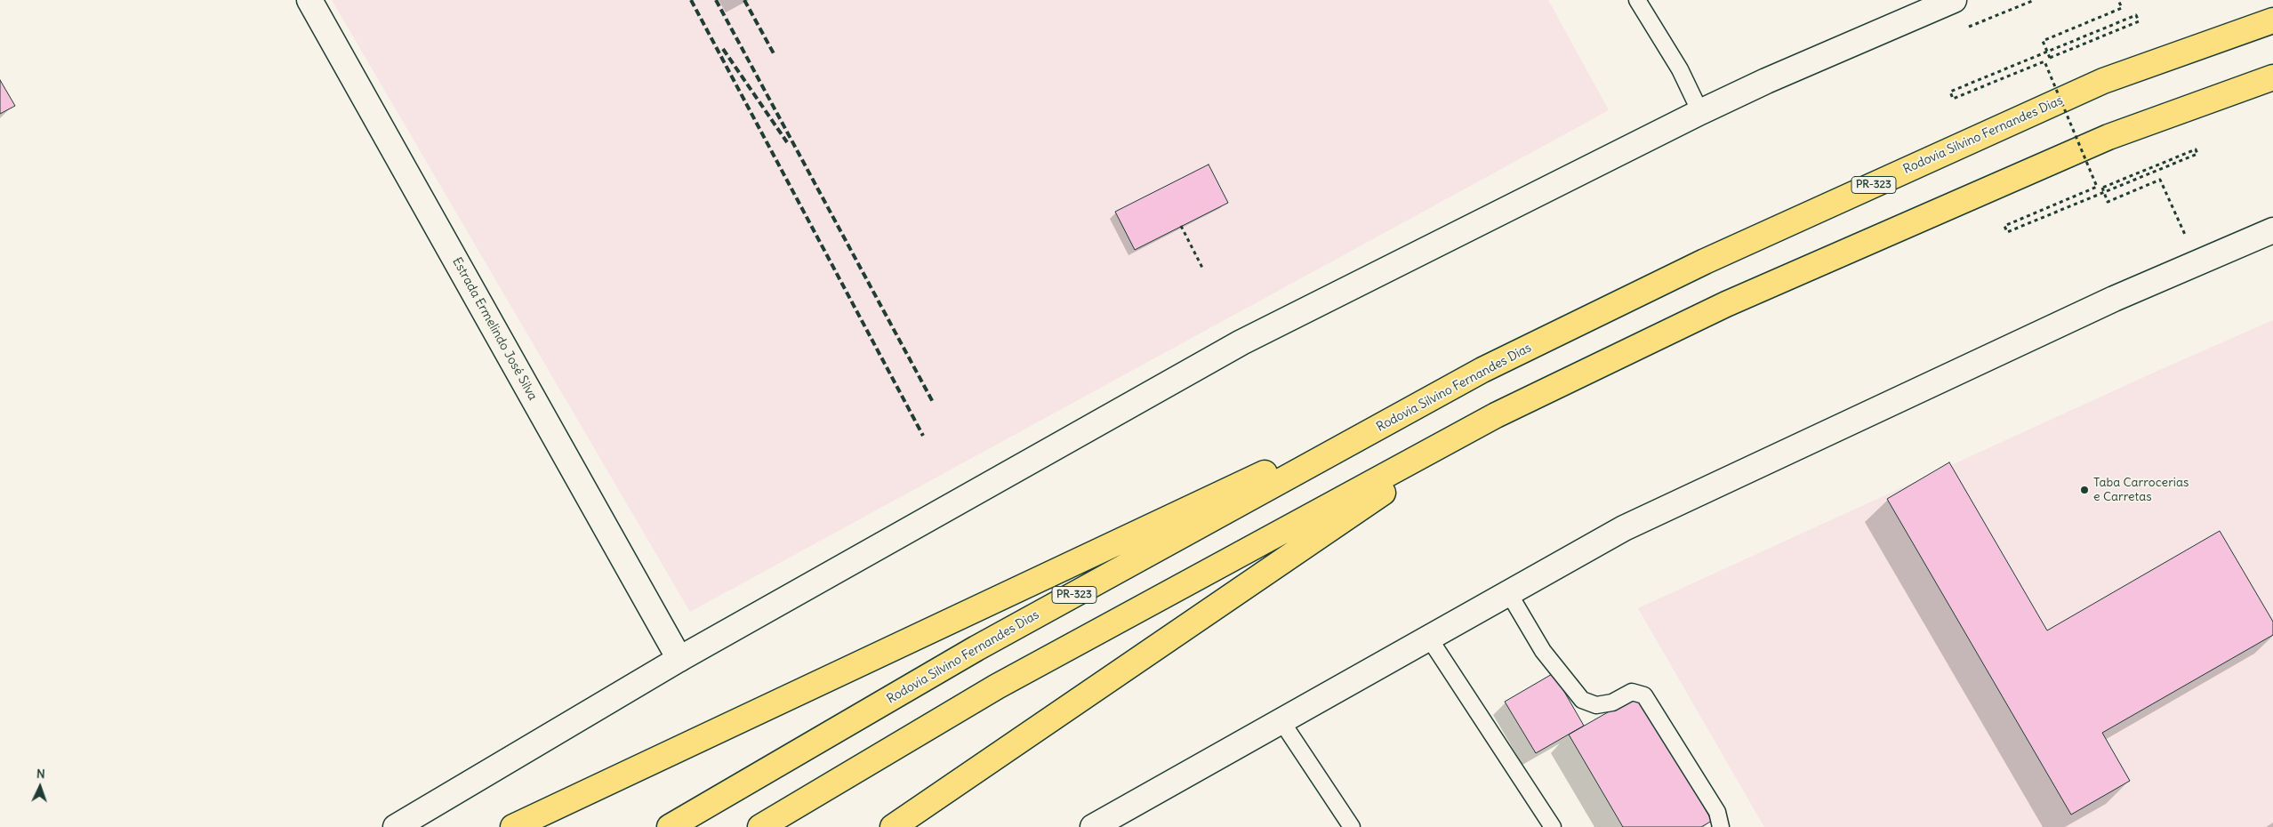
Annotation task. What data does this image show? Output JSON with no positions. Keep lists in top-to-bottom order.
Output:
{
  "streets": {
    "highway": ["Rodovia Silvino Fernandes Dias", "PR-323"],
    "street": ["Estrada Ermelindo José Silva"]
  },
  "places": ["Taba Carrocerias e Carretas"],
  "north": "top"
}
